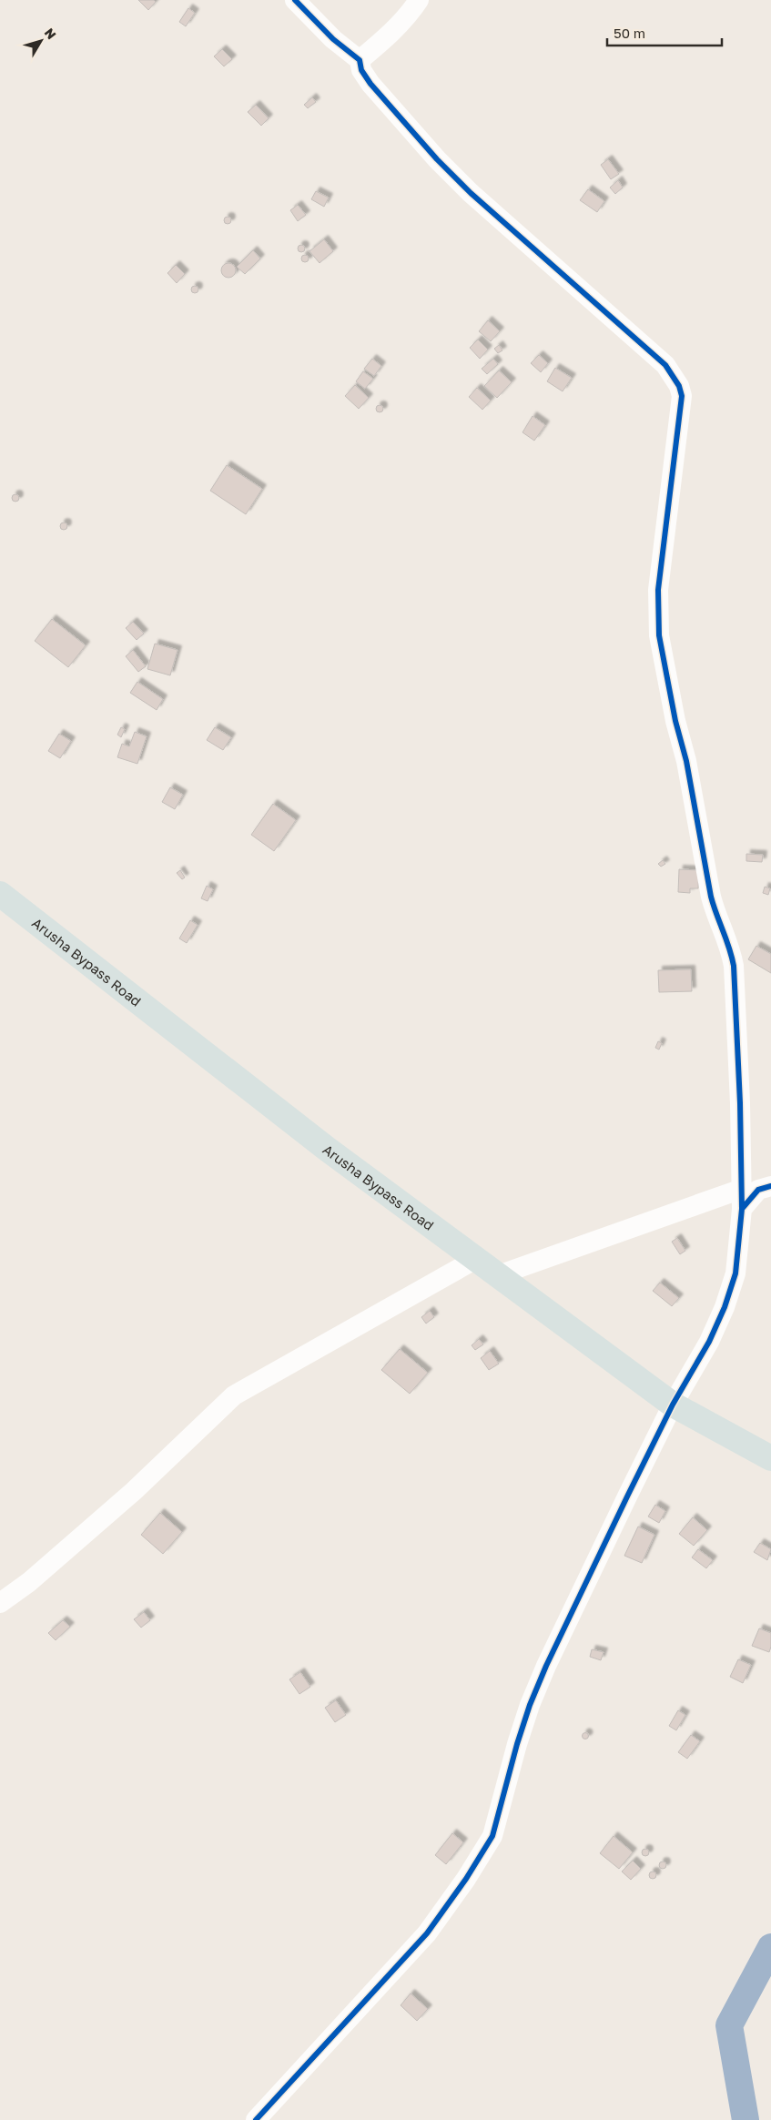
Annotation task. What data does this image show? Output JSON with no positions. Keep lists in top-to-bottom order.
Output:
{
  "streets": {
    "main road": ["Arusha Bypass Road"]
  },
  "scale_bar": "50 m",
  "north": "top right"
}
